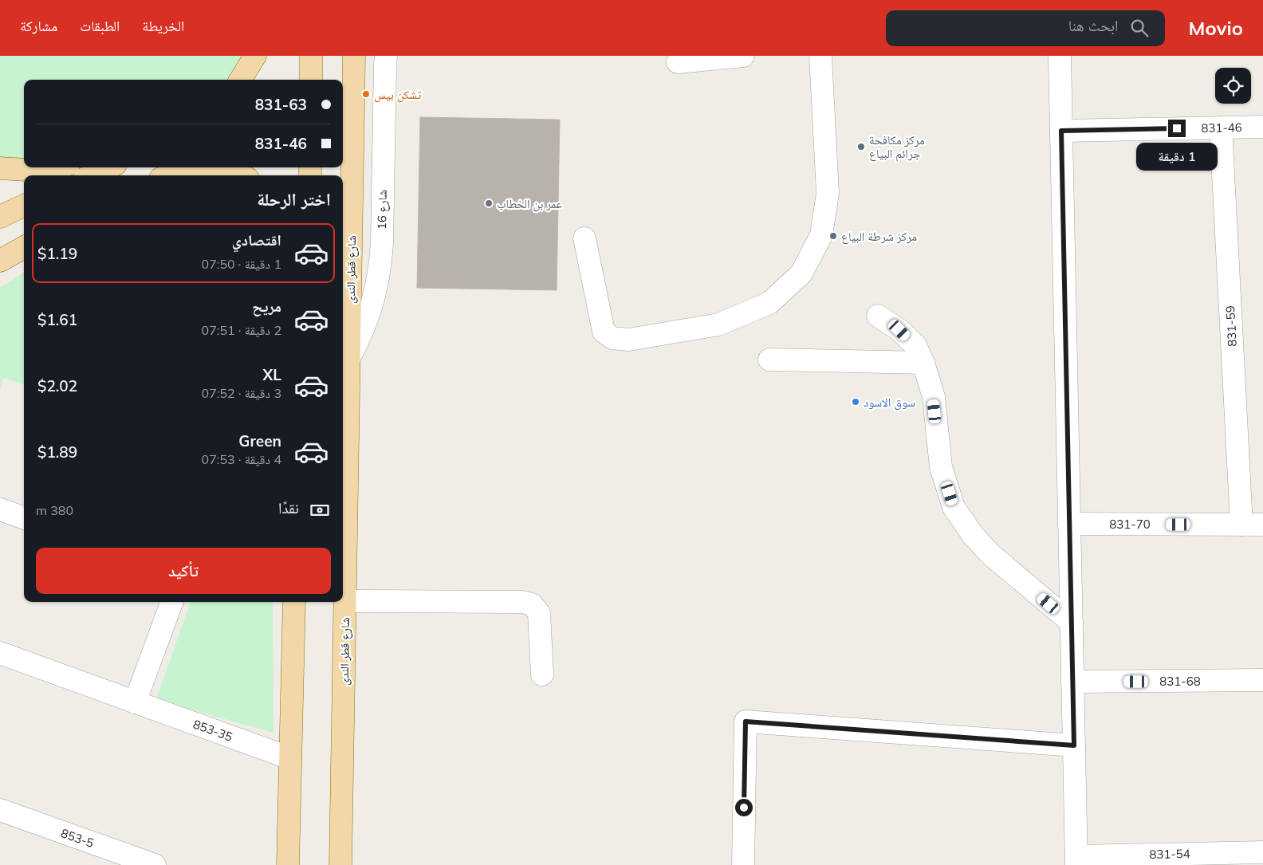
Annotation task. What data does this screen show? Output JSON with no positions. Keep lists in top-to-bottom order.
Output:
{
  "streets": {
    "main road": ["شارع قطر الندى"],
    "street": [
      "831-46",
      "شارع 16",
      "831-59",
      "831-70",
      "831-68",
      "853-35",
      "853-5",
      "831-54"
    ]
  },
  "crossings": [
    ["831-46", "831-59"],
    ["شارع 16", "شارع قطر الندى"],
    ["831-59", "831-70"]
  ],
  "places": [
    "تشكن بيس",
    "مركز مكافحة جرائم البياع",
    "عمر بن الخطاب",
    "مركز شرطة البياع",
    "سوق الاسود"
  ],
  "page": {
    "header": "Movio",
    "search": "ابحث هنا",
    "nav": ["الخريطة", "الطبقات", "مشاركة"],
    "banner": ["831-63", "831-46"],
    "bubble": "1 دقيقة",
    "heading": "اختر الرحلة",
    "list": [
      {
        "name": "اقتصادي",
        "note": "1 دقيقة · 07:50",
        "value": "$1.19"
      },
      {
        "name": "مريح",
        "note": "2 دقيقة · 07:51",
        "value": "$1.61"
      },
      {
        "name": "XL",
        "note": "3 دقيقة · 07:52",
        "value": "$2.02"
      },
      {
        "name": "Green",
        "note": "4 دقيقة · 07:53",
        "value": "$1.89"
      }
    ],
    "pay": ["نقدًا", "380 m"],
    "buttons": "تأكيد"
  }
}
